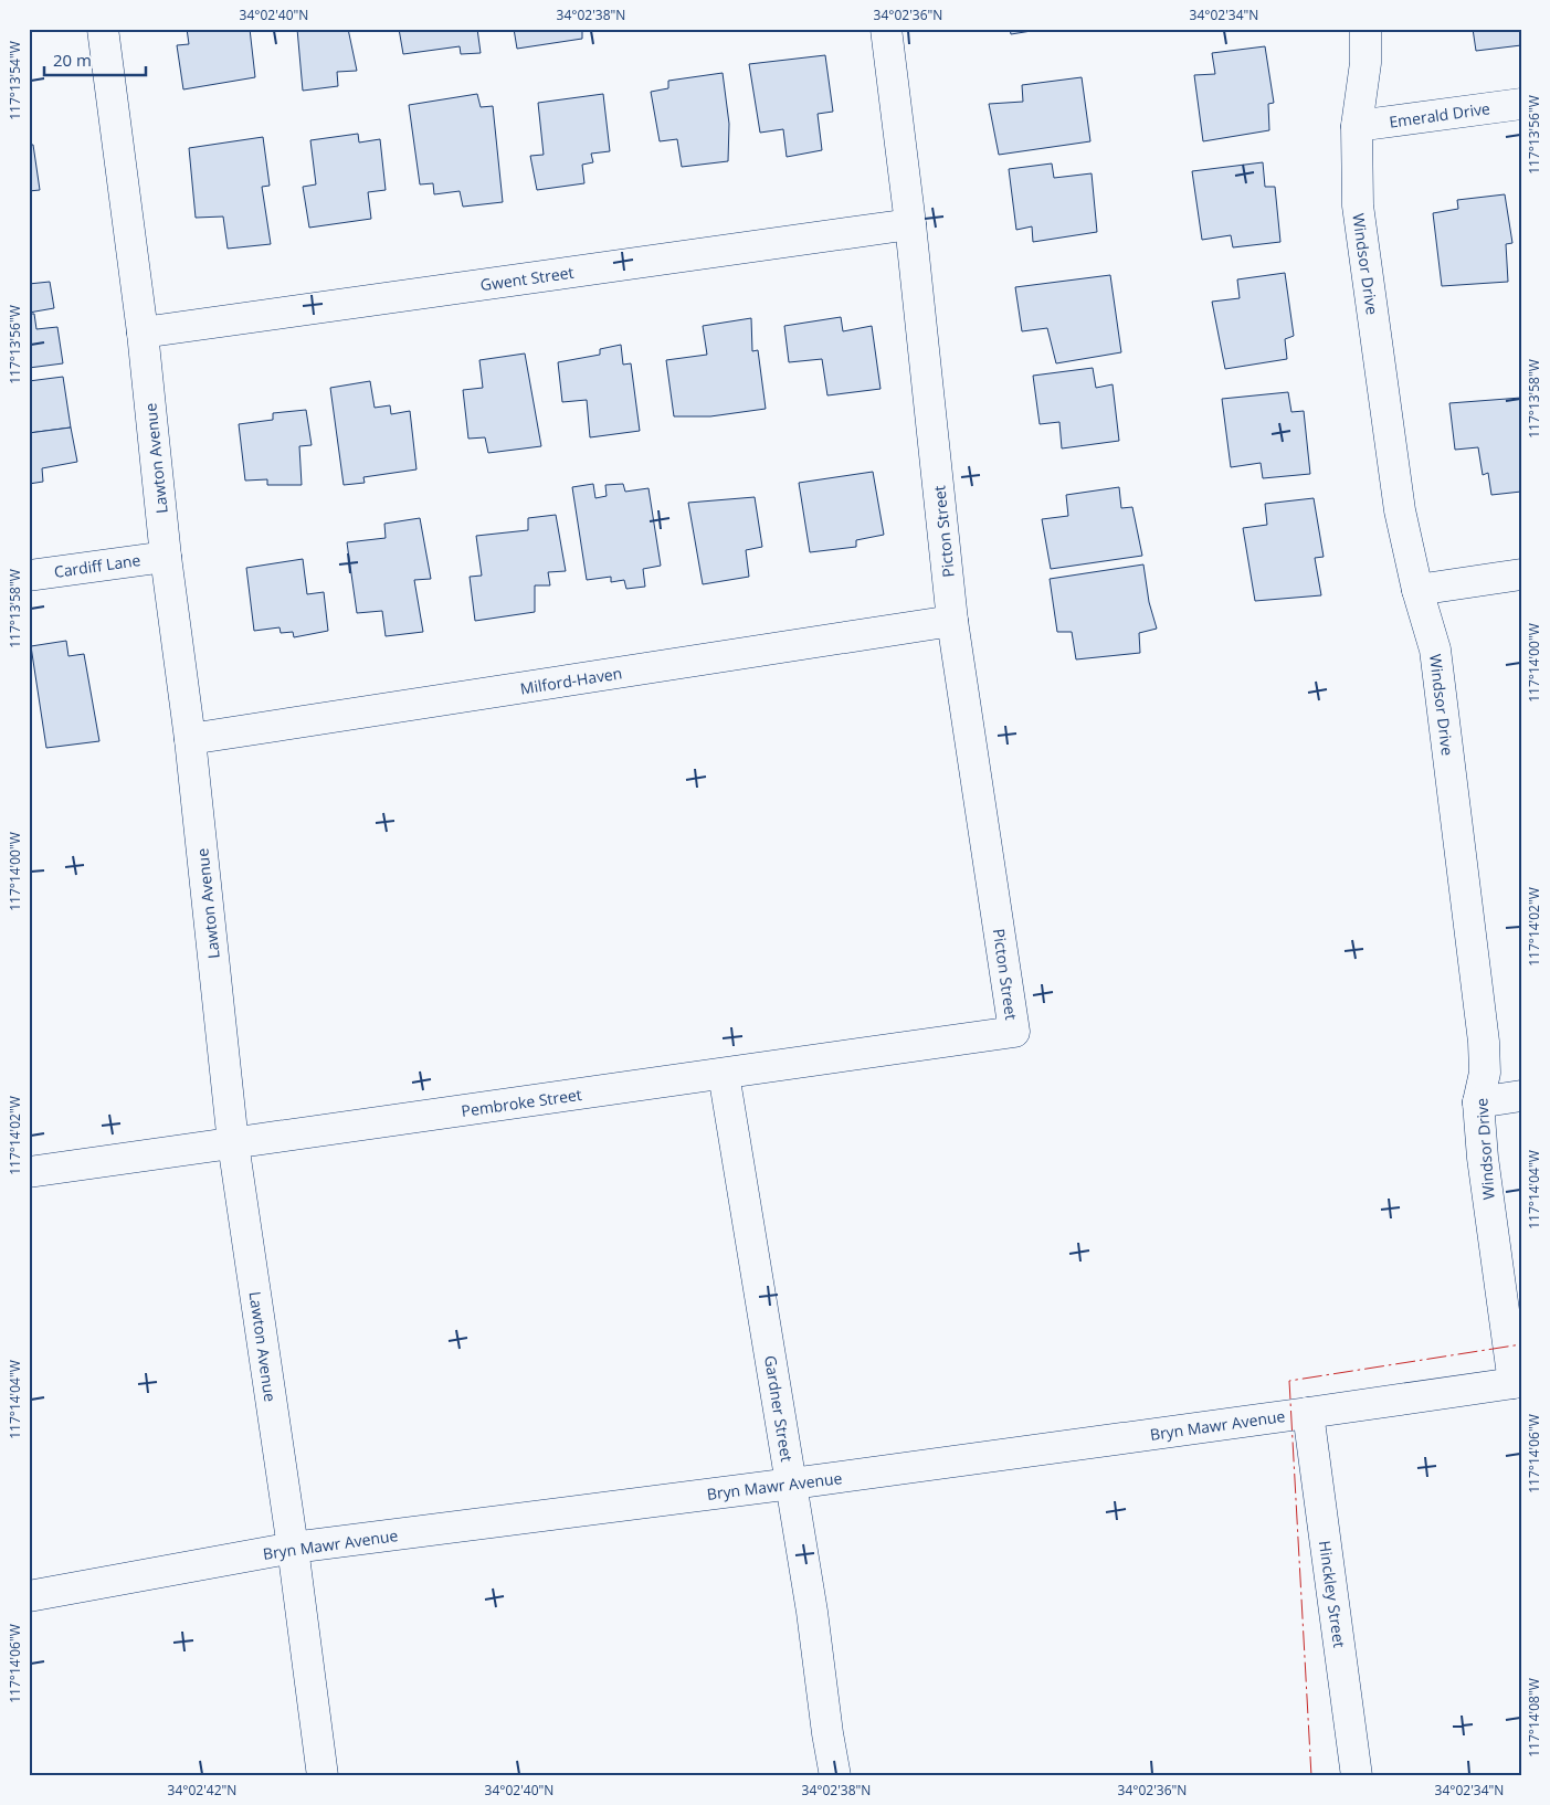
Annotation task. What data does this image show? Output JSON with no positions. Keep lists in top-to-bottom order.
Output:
{
  "streets": {
    "street": [
      "Emerald Drive",
      "Windsor Drive",
      "Gwent Street",
      "Lawton Avenue",
      "Picton Street",
      "Cardiff Lane",
      "Milford-Haven",
      "Pembroke Street",
      "Gardner Street",
      "Bryn Mawr Avenue",
      "Hinckley Street"
    ]
  },
  "crossings": [
    ["Emerald Drive", "Windsor Drive"],
    ["Windsor Drive", "Bryn Mawr Avenue"],
    ["Gwent Street", "Lawton Avenue"],
    ["Gwent Street", "Picton Street"],
    ["Lawton Avenue", "Cardiff Lane"],
    ["Lawton Avenue", "Milford-Haven"],
    ["Lawton Avenue", "Pembroke Street"],
    ["Lawton Avenue", "Bryn Mawr Avenue"],
    ["Picton Street", "Milford-Haven"],
    ["Picton Street", "Pembroke Street"],
    ["Pembroke Street", "Gardner Street"],
    ["Gardner Street", "Bryn Mawr Avenue"],
    ["Bryn Mawr Avenue", "Hinckley Street"]
  ],
  "scale_bar": "20 m",
  "coordinates": [
    "34°02'40\"N",
    "34°02'38\"N",
    "34°02'36\"N",
    "34°02'34\"N",
    "117°13'54\"W",
    "117°13'56\"W",
    "117°13'58\"W",
    "117°14'00\"W",
    "117°14'02\"W",
    "117°14'04\"W",
    "117°14'06\"W",
    "117°14'08\"W",
    "34°02'42\"N"
  ]
}
